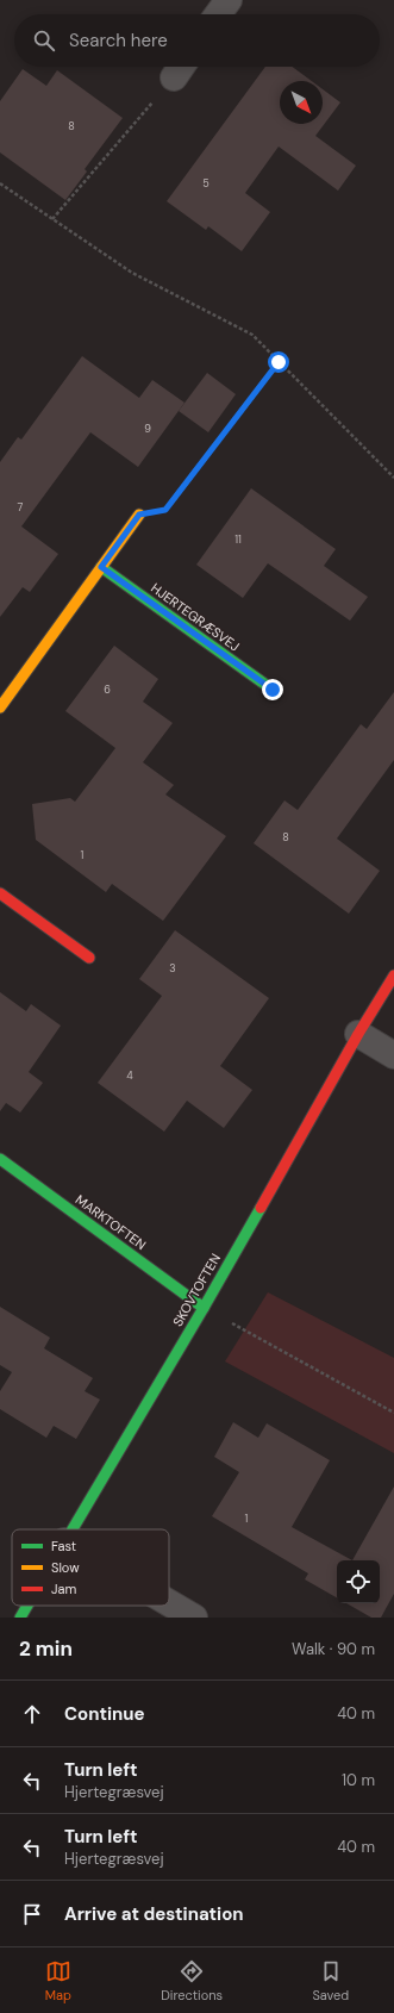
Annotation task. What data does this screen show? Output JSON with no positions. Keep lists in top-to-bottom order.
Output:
{
  "streets": {
    "street": ["HJERTEGRÆSVEJ", "MARKTOFTEN", "SKOVTOFTEN"]
  },
  "crossings": [
    ["MARKTOFTEN", "SKOVTOFTEN"]
  ],
  "house_numbers": [
    "8",
    "5",
    "9",
    "7",
    "11",
    "6",
    "8",
    "1",
    "3",
    "4",
    "1"
  ],
  "legend": ["Fast", "Slow", "Jam"],
  "north": "bottom right",
  "page": {
    "search": "Search here",
    "heading": ["2 min", "Walk · 90 m"],
    "list": [
      ["Continue", "40 m"],
      ["Turn left", "Hjertegræsvej", "10 m"],
      ["Turn left", "Hjertegræsvej", "40 m"],
      "Arrive at destination"
    ],
    "nav": ["Map", "Directions", "Saved"]
  }
}
